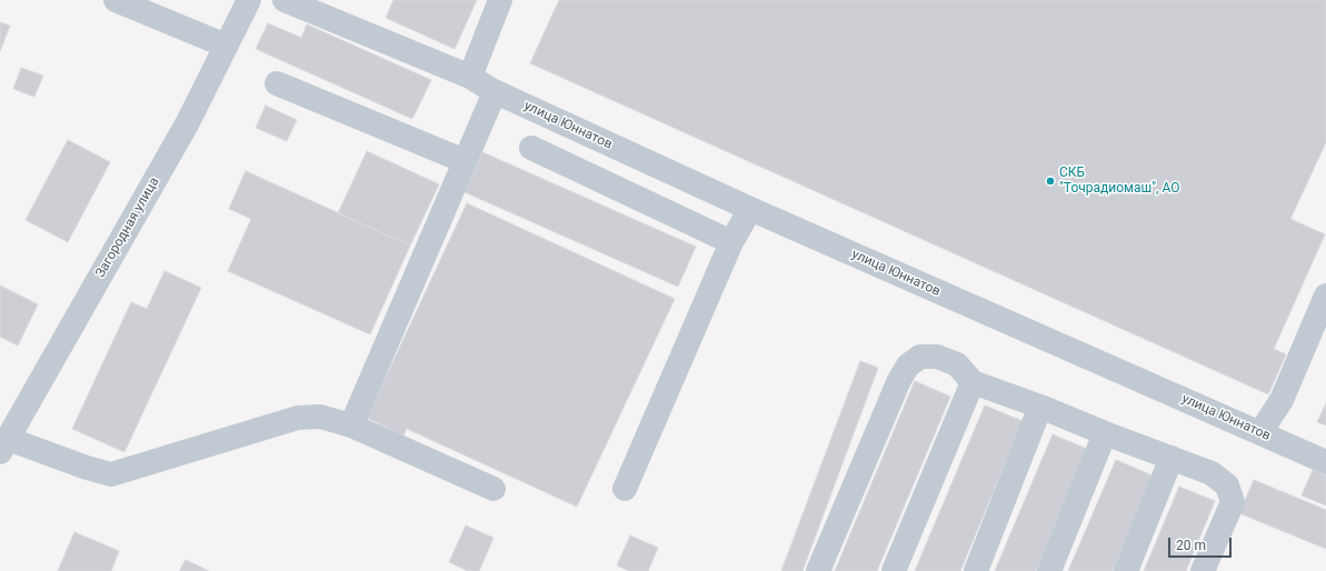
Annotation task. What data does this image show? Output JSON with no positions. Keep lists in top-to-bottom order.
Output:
{
  "streets": {
    "street": ["улица Юннатов", "Загородная улица"]
  },
  "places": ["СКБ \"Точрадиомаш\", АО"],
  "scale_bar": "20 m"
}
